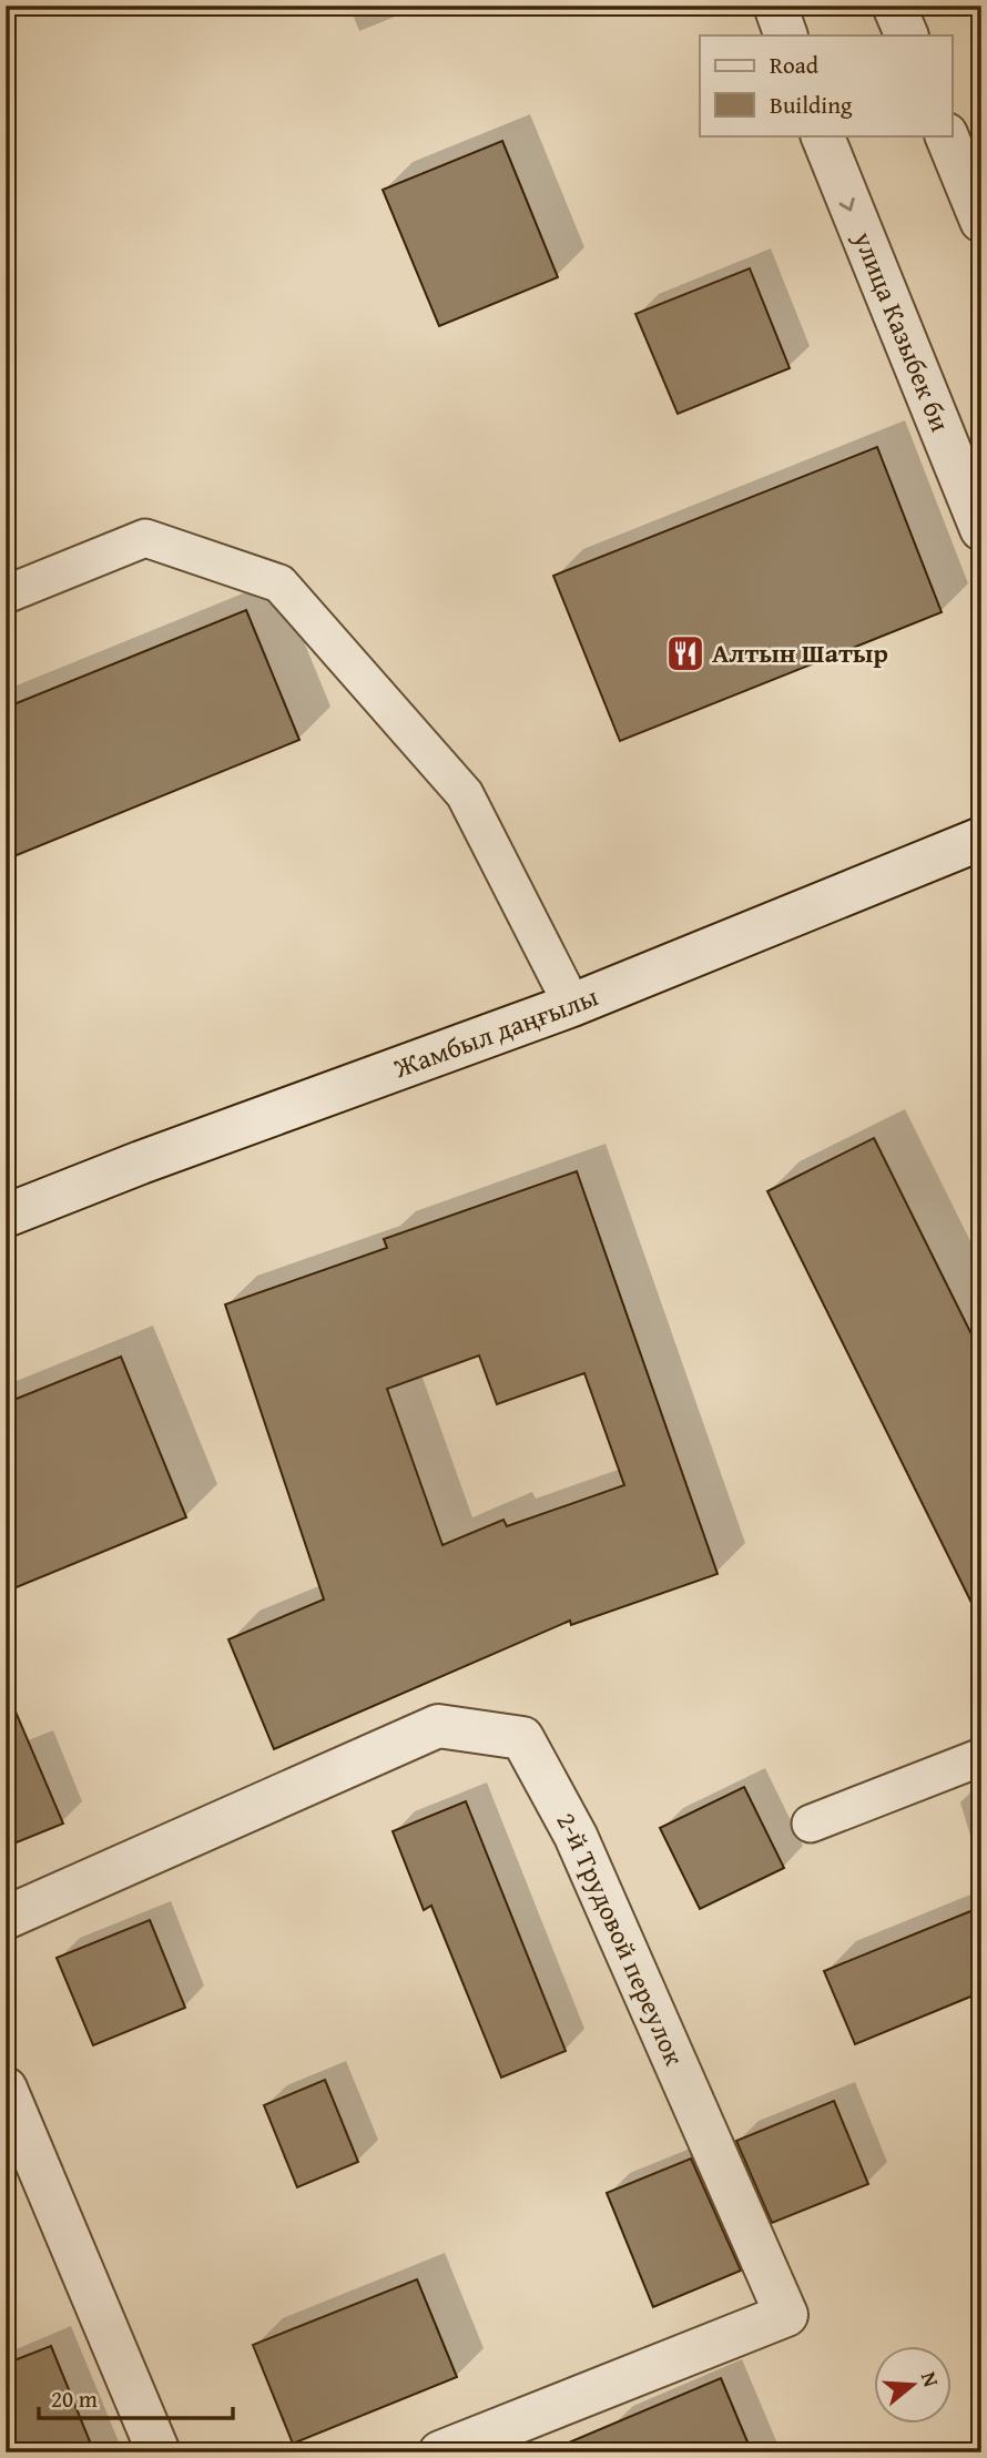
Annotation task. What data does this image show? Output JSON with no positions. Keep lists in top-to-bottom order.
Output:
{
  "streets": {
    "street": ["улица Казыбек би", "Жамбыл даңғылы", "2-й Трудовой переулок"]
  },
  "one_way": ["улица Казыбек би"],
  "places": {
    "restaurant": ["Алтын Шатыр"]
  },
  "legend": ["Road", "Building"],
  "scale_bar": "20 m",
  "north": "right"
}
